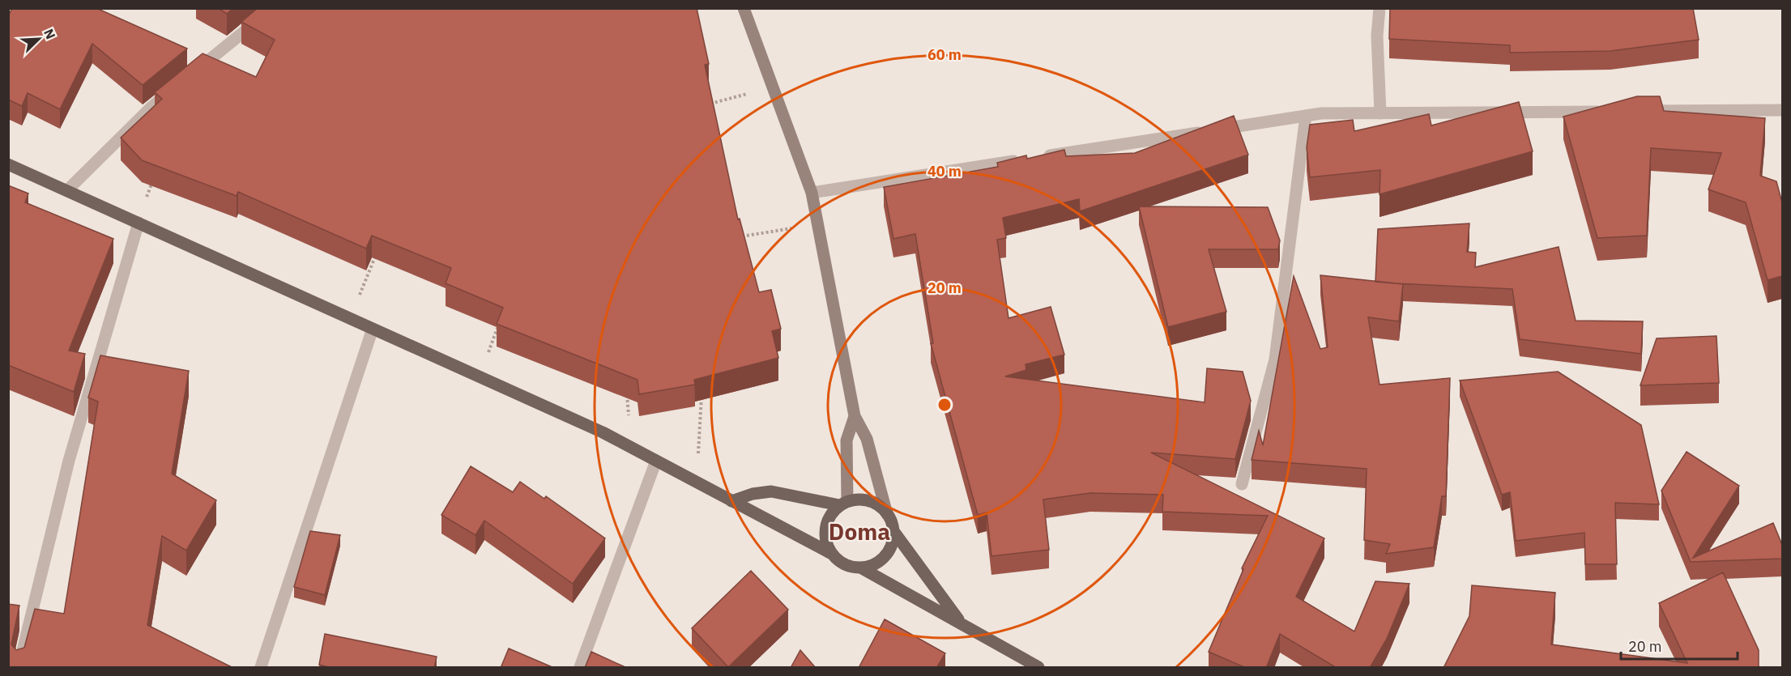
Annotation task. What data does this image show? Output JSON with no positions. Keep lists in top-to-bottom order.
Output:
{
  "districts": ["Doma"],
  "scale_bar": "20 m",
  "north": "top right",
  "rings": ["60 m", "40 m", "20 m"]
}
